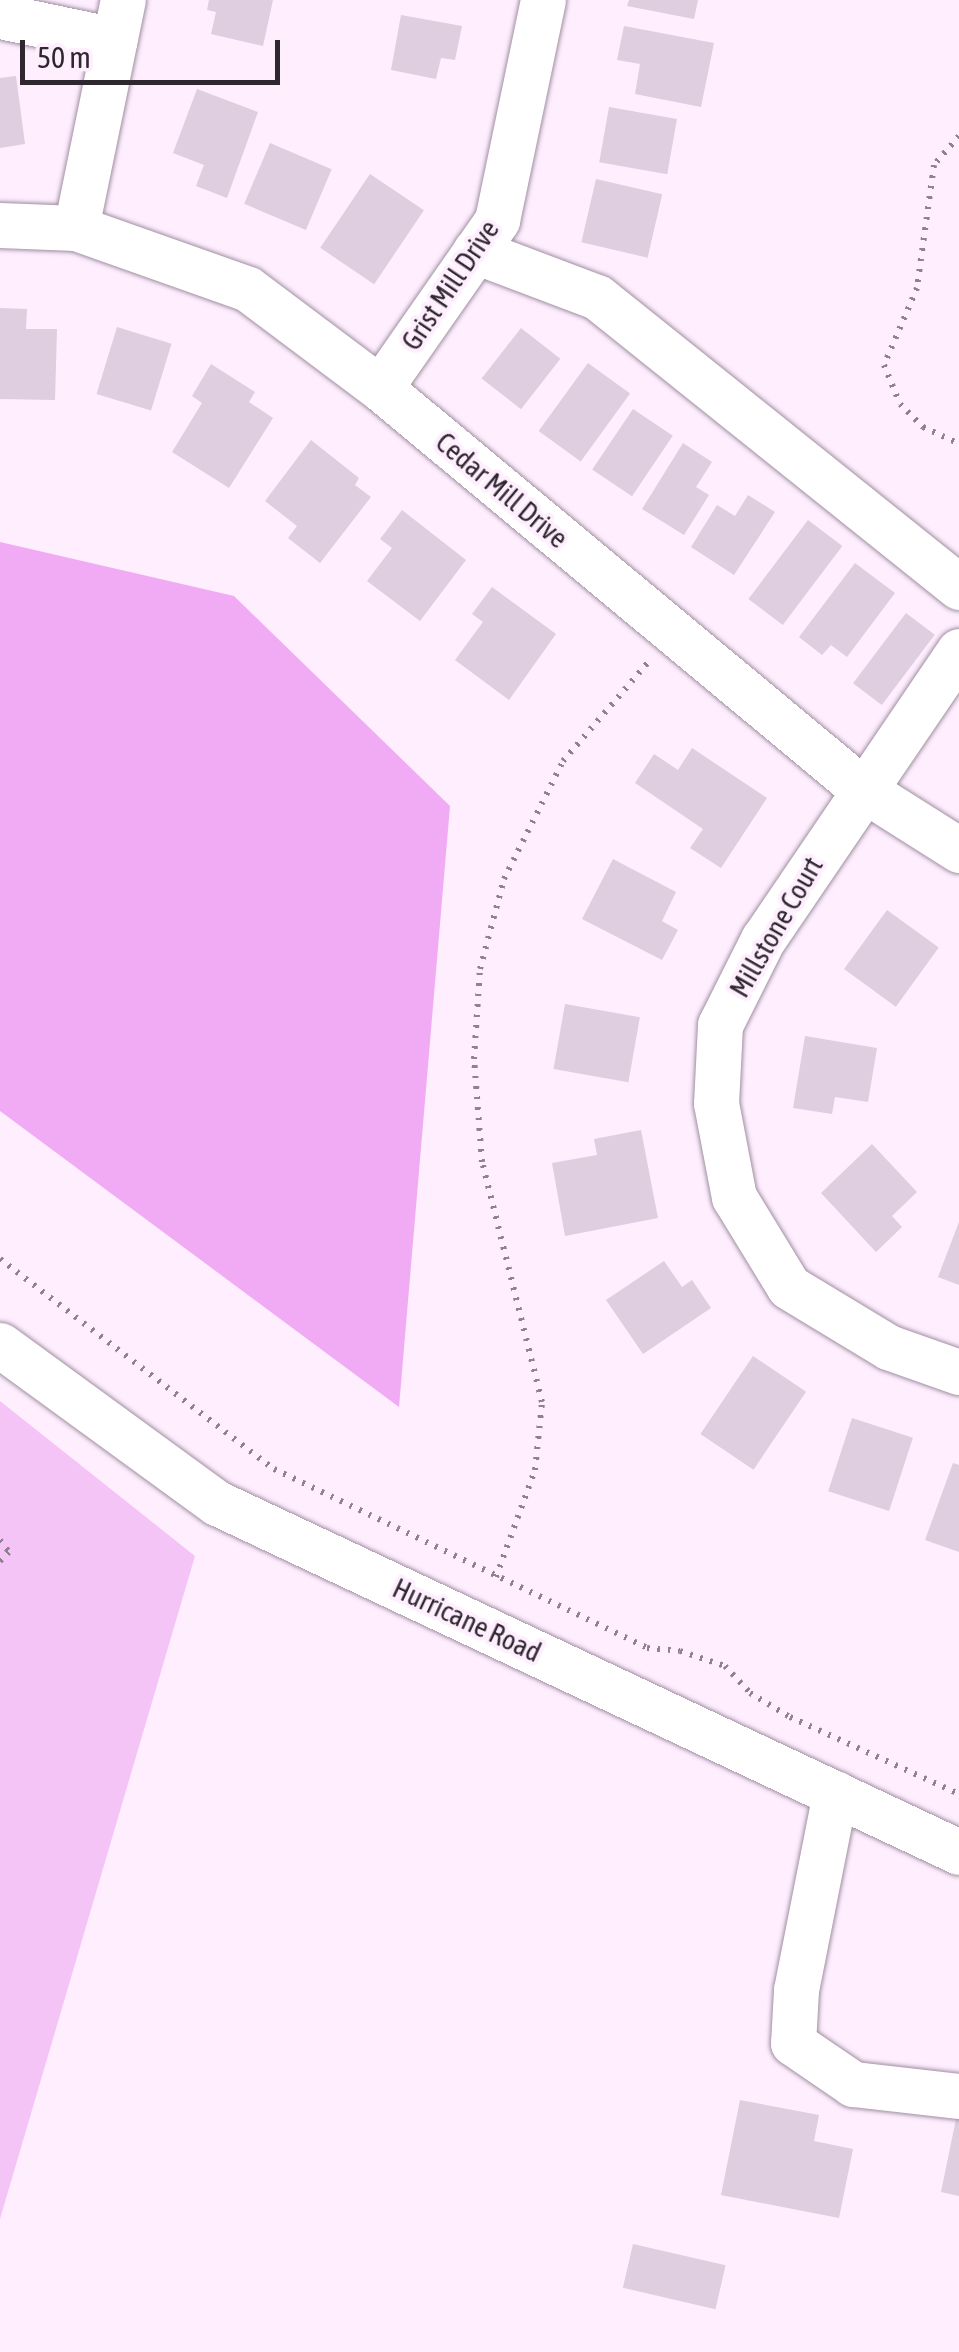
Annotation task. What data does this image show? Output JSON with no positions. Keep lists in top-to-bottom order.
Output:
{
  "streets": {
    "street": [
      "Grist Mill Drive",
      "Cedar Mill Drive",
      "Millstone Court",
      "Hurricane Road"
    ]
  },
  "crossings": [
    ["Grist Mill Drive", "Cedar Mill Drive"],
    ["Cedar Mill Drive", "Millstone Court"]
  ],
  "scale_bar": "50 m"
}
